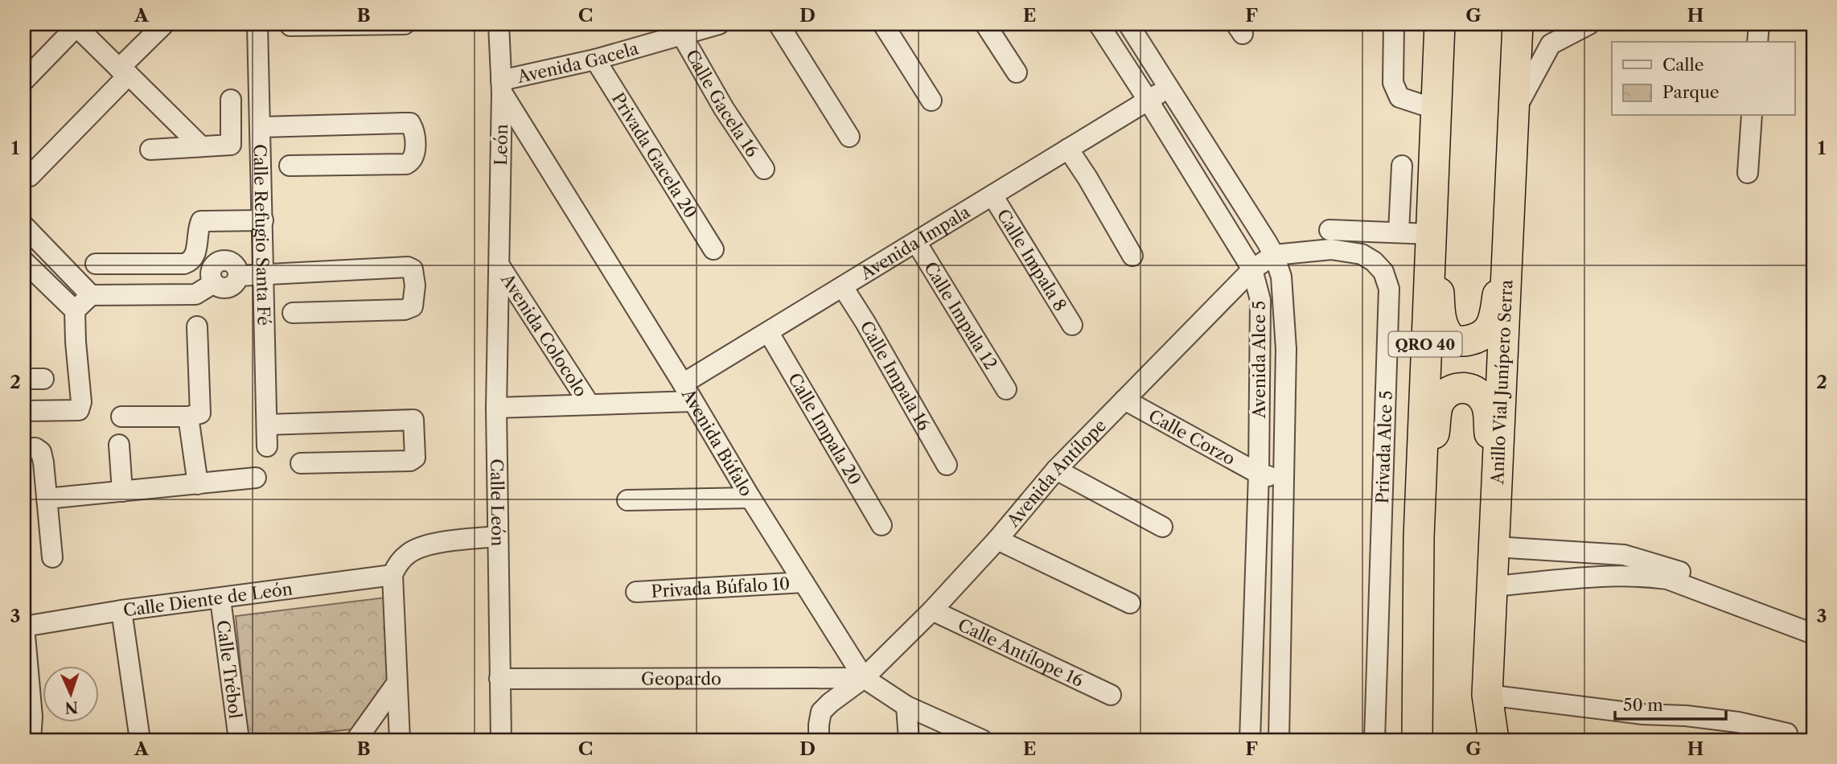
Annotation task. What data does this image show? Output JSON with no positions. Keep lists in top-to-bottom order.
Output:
{
  "streets": {
    "highway": ["QRO 40", "Anillo Vial Junípero Serra"],
    "street": [
      "Avenida Gacela",
      "Calle Gacela 16",
      "León",
      "Privada Gacela 20",
      "Calle Refugio Santa Fé",
      "Avenida Impala",
      "Calle Impala 8",
      "Calle Impala 12",
      "Avenida Colocolo",
      "Avenida Alce 5",
      "Calle Impala 16",
      "Calle Impala 20",
      "Calle Corzo",
      "Avenida Búfalo",
      "Privada Alce 5",
      "Avenida Antílope",
      "Calle León",
      "Privada Búfalo 10",
      "Calle Diente de León",
      "Calle Antílope 16",
      "Calle Trébol",
      "Geopardo"
    ]
  },
  "crossings": [
    ["Avenida Gacela", "Calle Gacela 16"],
    ["Avenida Gacela", "León"],
    ["Avenida Gacela", "Privada Gacela 20"],
    ["Avenida Gacela", "Avenida Búfalo"],
    ["León", "Avenida Colocolo"],
    ["León", "Avenida Búfalo"],
    ["León", "Calle León"],
    ["Avenida Impala", "Calle Impala 8"],
    ["Avenida Impala", "Calle Impala 12"],
    ["Avenida Impala", "Avenida Alce 5"],
    ["Avenida Impala", "Calle Impala 16"],
    ["Avenida Impala", "Calle Impala 20"],
    ["Avenida Impala", "Avenida Búfalo"],
    ["Avenida Colocolo", "Calle León"],
    ["Avenida Alce 5", "Calle Corzo"],
    ["Avenida Alce 5", "Privada Alce 5"],
    ["Avenida Alce 5", "Avenida Antílope"],
    ["Calle Corzo", "Avenida Antílope"],
    ["Avenida Búfalo", "Avenida Antílope"],
    ["Avenida Búfalo", "Privada Búfalo 10"],
    ["Avenida Búfalo", "Geopardo"],
    ["Privada Alce 5", "Avenida Antílope"],
    ["Avenida Antílope", "Calle Antílope 16"],
    ["Avenida Antílope", "Geopardo"],
    ["Calle León", "Geopardo"],
    ["Calle Diente de León", "Calle Trébol"]
  ],
  "legend": ["Calle", "Parque"],
  "scale_bar": "50 m",
  "north": "bottom",
  "grid": {
    "columns": [
      "A",
      "B",
      "C",
      "D",
      "E",
      "F",
      "G",
      "H"
    ],
    "rows": ["1", "2", "3"]
  }
}
